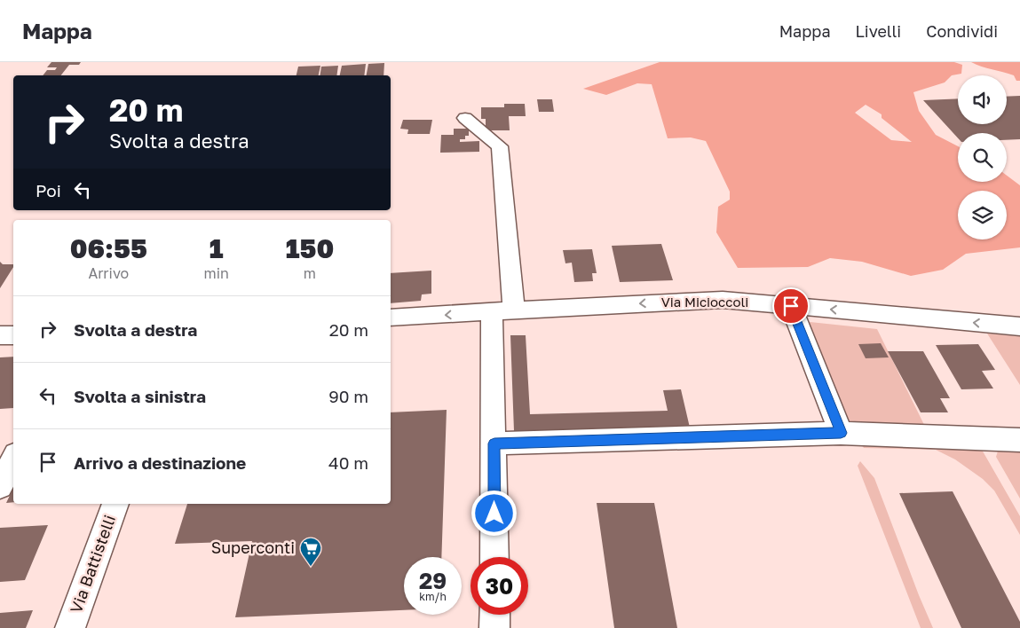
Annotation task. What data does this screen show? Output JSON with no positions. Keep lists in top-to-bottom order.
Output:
{
  "streets": {
    "street": ["Via Micioccoli", "Via Battistelli"]
  },
  "places": {
    "supermarket": ["Superconti"]
  },
  "page": {
    "header": "Mappa",
    "nav": ["Mappa", "Livelli", "Condividi"],
    "turn": ["20 m", "Svolta a destra"],
    "then": "Poi",
    "eta": [
      "06:55",
      "Arrivo",
      "1",
      "min",
      "150",
      "m"
    ],
    "list": [
      {
        "name": "Svolta a destra",
        "value": "20 m"
      },
      {
        "name": "Svolta a sinistra",
        "value": "90 m"
      },
      {
        "name": "Arrivo a destinazione",
        "value": "40 m"
      }
    ],
    "speed": "29 km/h",
    "limit": "30"
  }
}
